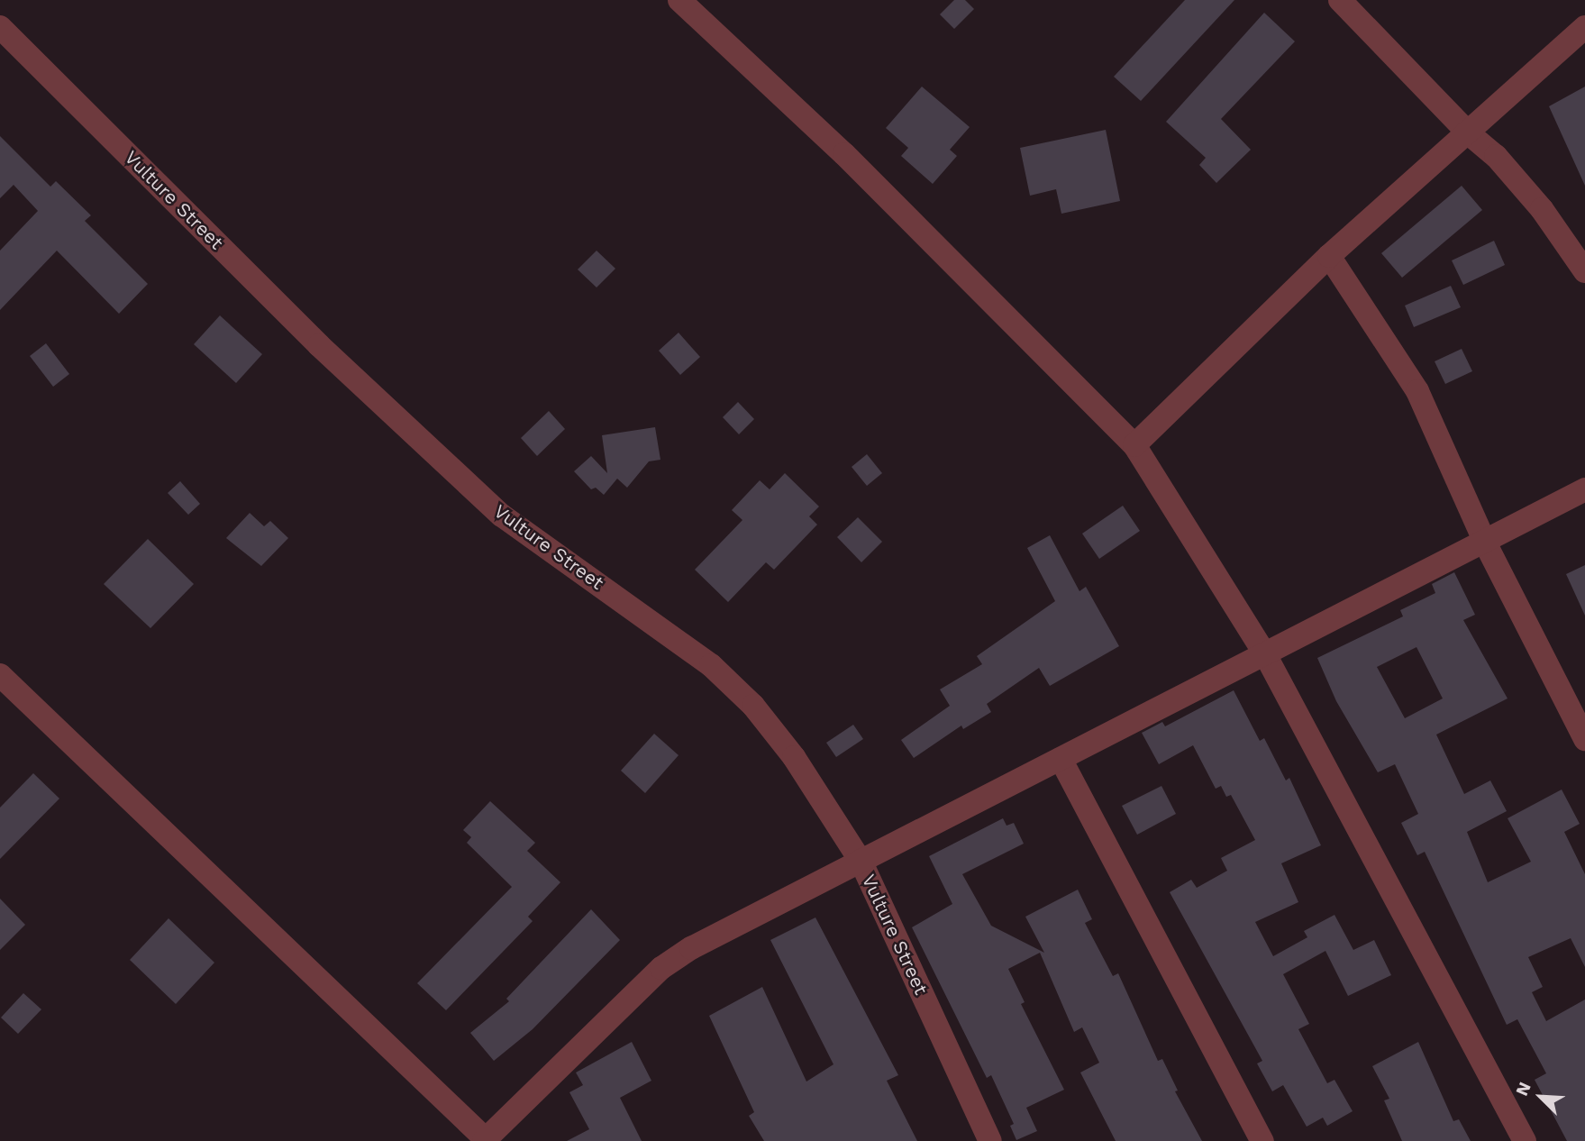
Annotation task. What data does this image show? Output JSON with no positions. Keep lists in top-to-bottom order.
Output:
{
  "streets": {
    "street": ["Vulture Street"]
  },
  "north": "top left"
}
